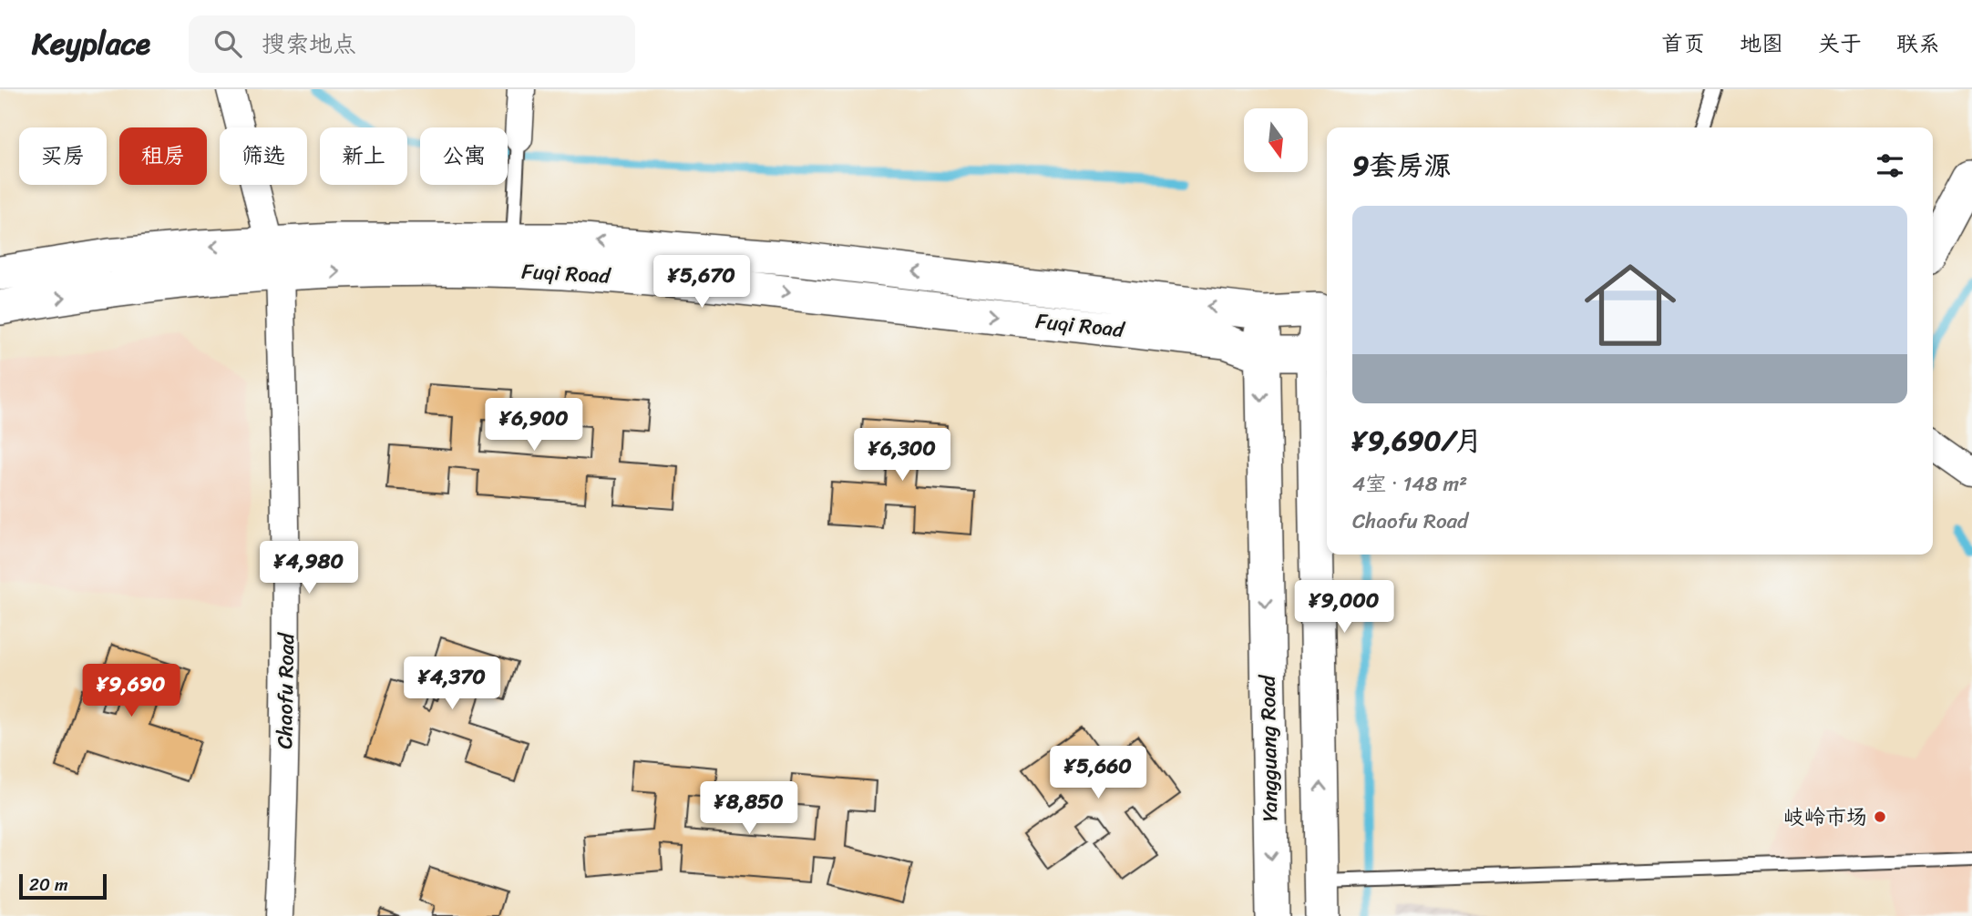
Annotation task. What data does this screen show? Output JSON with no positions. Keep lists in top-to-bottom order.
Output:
{
  "streets": {
    "street": ["Fuqi Road", "Chaofu Road", "Yangguang Road"]
  },
  "crossings": [
    ["Fuqi Road", "Chaofu Road"],
    ["Fuqi Road", "Yangguang Road"]
  ],
  "places": ["岐岭市场"],
  "scale_bar": "20 m",
  "north": "bottom",
  "page": {
    "header": "Keyplace",
    "search": "搜索地点",
    "nav": [
      "首页",
      "地图",
      "关于",
      "联系"
    ],
    "chip": [
      "买房",
      "租房",
      "筛选",
      "新上",
      "公寓"
    ],
    "heading": "9套房源",
    "list": [
      {
        "name": "¥9,690/月",
        "note": "4室 · 148 m² · Chaofu Road"
      }
    ],
    "price": [
      "¥5,670",
      "¥6,900",
      "¥6,300",
      "¥4,980",
      "¥9,000",
      "¥4,370",
      "¥9,690",
      "¥5,660",
      "¥8,850"
    ],
    "scale": "20 m"
  }
}
